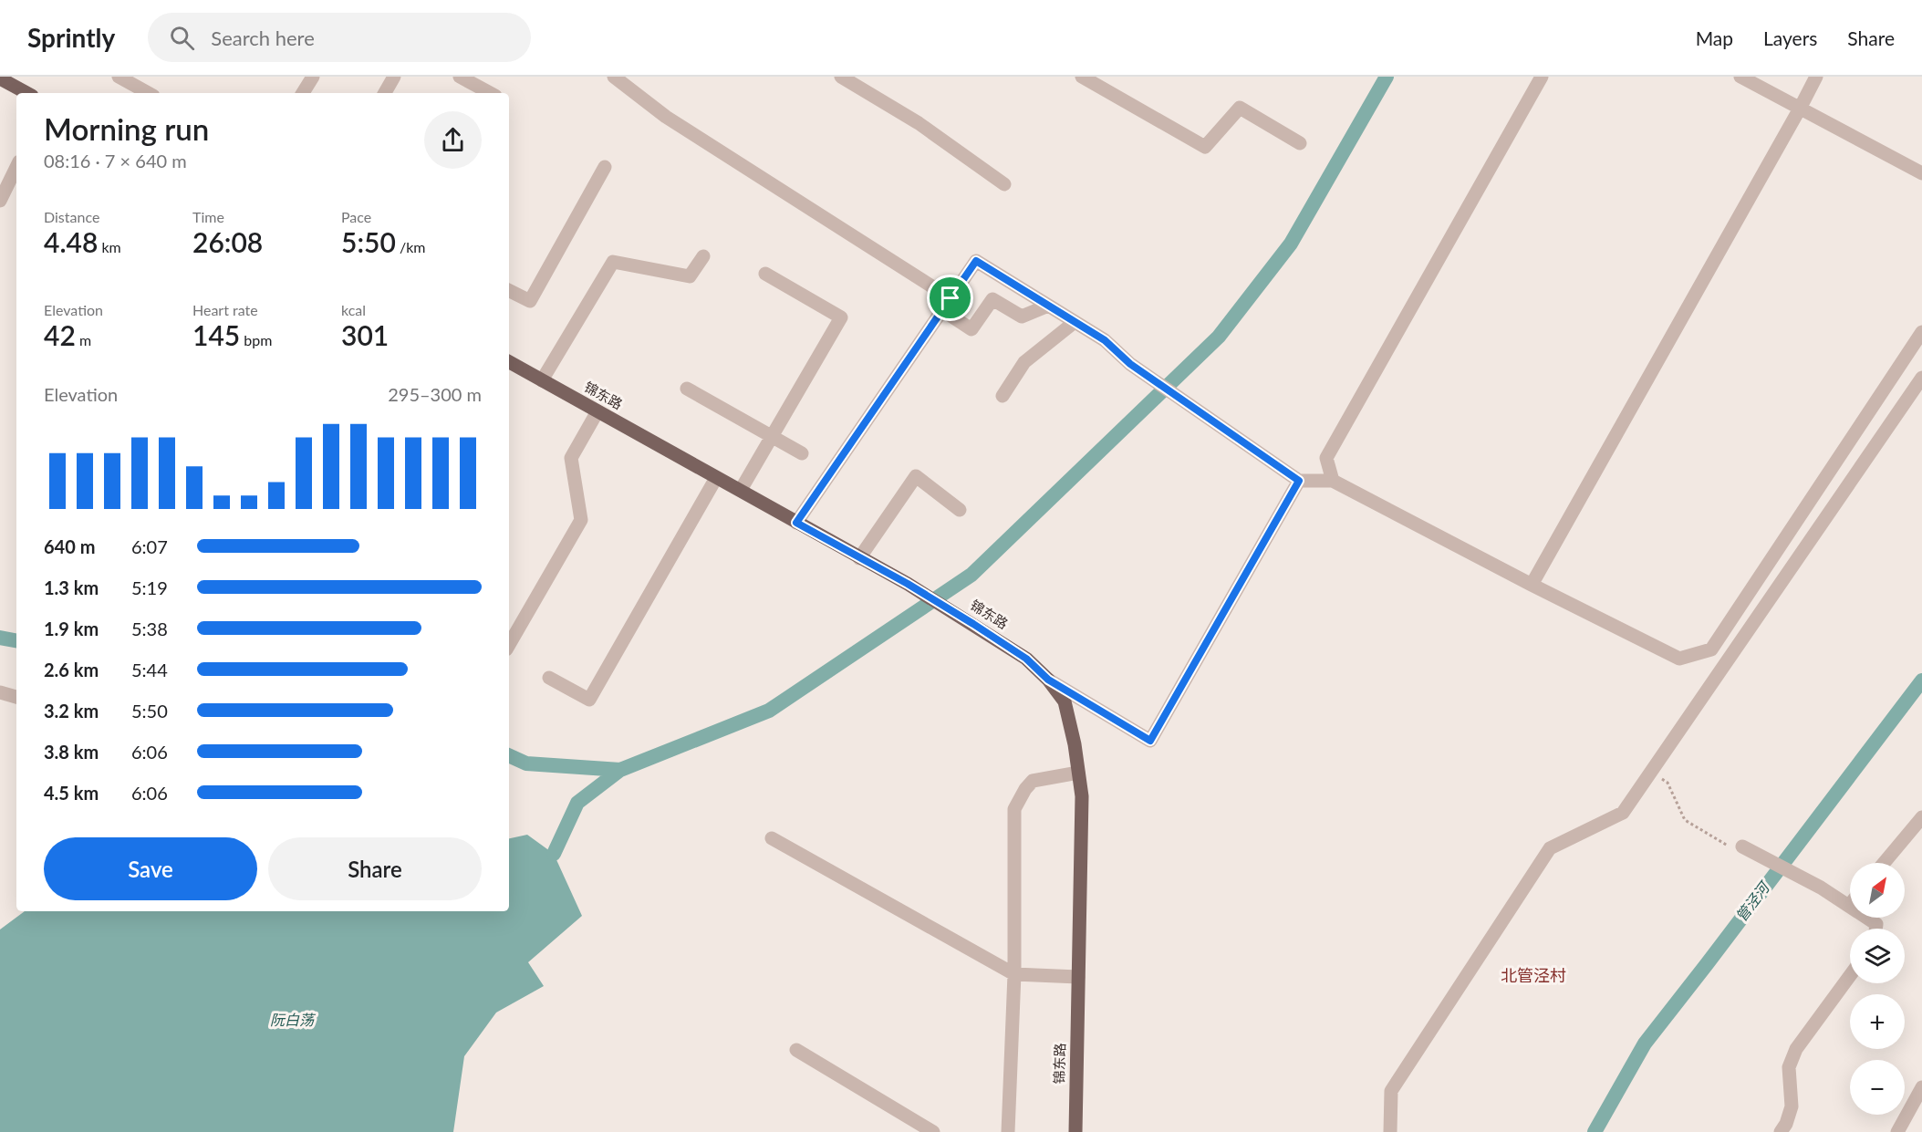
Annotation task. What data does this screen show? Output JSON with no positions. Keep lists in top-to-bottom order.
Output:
{
  "streets": {
    "main road": ["锦东路"]
  },
  "districts": ["北管泾村"],
  "water": ["管泾河", "阮白荡"],
  "north": "top right",
  "page": {
    "header": "Sprintly",
    "search": "Search here",
    "nav": ["Map", "Layers", "Share"],
    "heading": ["Morning run", "08:16 · 7 × 640 m"],
    "stats": [
      ["Distance", "4.48 km"],
      ["Time", "26:08"],
      ["Pace", "5:50 /km"],
      ["Elevation", "42 m"],
      ["Heart rate", "145 bpm"],
      ["kcal", "301"]
    ],
    "chart": ["Elevation", "295–300 m"],
    "list": [
      {
        "name": "640 m",
        "note": "6:07"
      },
      {
        "name": "1.3 km",
        "note": "5:19"
      },
      {
        "name": "1.9 km",
        "note": "5:38"
      },
      {
        "name": "2.6 km",
        "note": "5:44"
      },
      {
        "name": "3.2 km",
        "note": "5:50"
      },
      {
        "name": "3.8 km",
        "note": "6:06"
      },
      {
        "name": "4.5 km",
        "note": "6:06"
      }
    ],
    "buttons": ["Save", "Share"],
    "map_buttons": ["+", "−"]
  }
}
